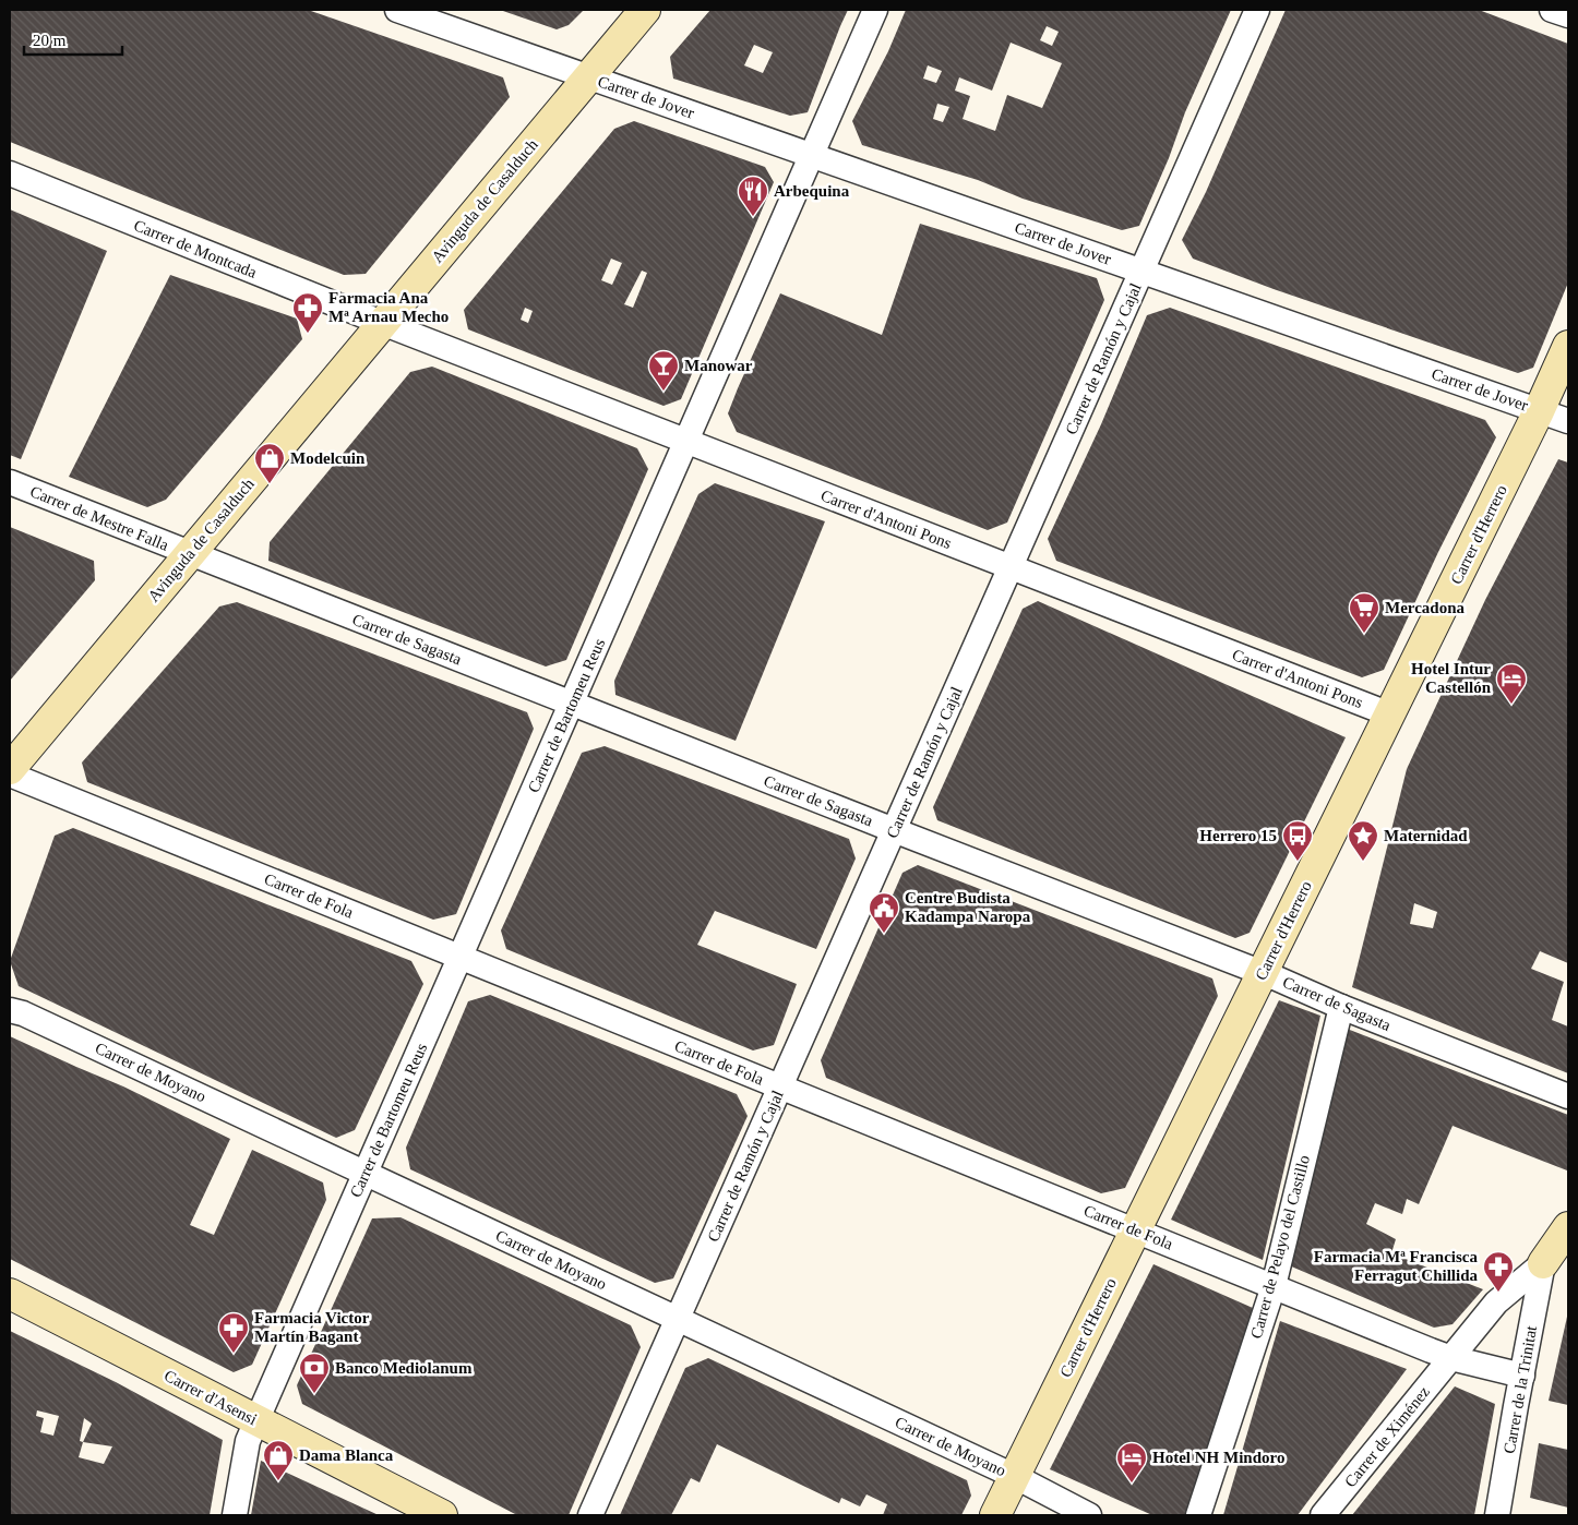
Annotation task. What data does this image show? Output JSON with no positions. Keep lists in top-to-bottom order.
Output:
{
  "streets": {
    "street": [
      "Carrer de Jover",
      "Avinguda de Casalduch",
      "Carrer de Montcada",
      "Carrer de Ramón y Cajal",
      "Carrer de Mestre Falla",
      "Carrer d'Antoni Pons",
      "Carrer d'Herrero",
      "Carrer de Sagasta",
      "Carrer de Bartomeu Reus",
      "Carrer de Fola",
      "Carrer de Moyano",
      "Carrer de Pelayo del Castillo",
      "Carrer de la Trinitat",
      "Carrer d'Asensi",
      "Carrer de Ximénez"
    ]
  },
  "crossings": [
    ["Carrer de Jover", "Avinguda de Casalduch"],
    ["Carrer de Jover", "Carrer de Ramón y Cajal"],
    ["Carrer de Jover", "Carrer d'Herrero"],
    ["Carrer de Jover", "Carrer de Bartomeu Reus"],
    ["Avinguda de Casalduch", "Carrer de Montcada"],
    ["Avinguda de Casalduch", "Carrer de Mestre Falla"],
    ["Avinguda de Casalduch", "Carrer d'Antoni Pons"],
    ["Avinguda de Casalduch", "Carrer de Sagasta"],
    ["Carrer de Montcada", "Carrer d'Antoni Pons"],
    ["Carrer de Ramón y Cajal", "Carrer d'Antoni Pons"],
    ["Carrer de Ramón y Cajal", "Carrer de Sagasta"],
    ["Carrer de Ramón y Cajal", "Carrer de Fola"],
    ["Carrer de Ramón y Cajal", "Carrer de Moyano"],
    ["Carrer de Mestre Falla", "Carrer de Sagasta"],
    ["Carrer d'Antoni Pons", "Carrer d'Herrero"],
    ["Carrer d'Antoni Pons", "Carrer de Bartomeu Reus"],
    ["Carrer d'Herrero", "Carrer de Sagasta"],
    ["Carrer d'Herrero", "Carrer de Fola"],
    ["Carrer d'Herrero", "Carrer de Moyano"],
    ["Carrer de Sagasta", "Carrer de Bartomeu Reus"],
    ["Carrer de Sagasta", "Carrer de Pelayo del Castillo"],
    ["Carrer de Bartomeu Reus", "Carrer de Fola"],
    ["Carrer de Bartomeu Reus", "Carrer de Moyano"],
    ["Carrer de Bartomeu Reus", "Carrer d'Asensi"],
    ["Carrer de Fola", "Carrer de Pelayo del Castillo"],
    ["Carrer de Fola", "Carrer de la Trinitat"],
    ["Carrer de Fola", "Carrer de Ximénez"],
    ["Carrer de la Trinitat", "Carrer de Ximénez"]
  ],
  "places": {
    "restaurant": ["Arbequina"],
    "pharmacy": ["Farmacia Ana Mª Arnau Mecho", "Farmacia Mª Francisca Ferragut Chillida", "Farmacia Victor Martín Bagant"],
    "bar": ["Manowar"],
    "shop": ["Modelcuin", "Dama Blanca"],
    "supermarket": ["Mercadona"],
    "hotel": ["Hotel Intur Castellón", "Hotel NH Mindoro"],
    "bus stop": ["Herrero 15"],
    "place": ["Maternidad"],
    "public building": ["Centre Budista Kadampa Naropa"],
    "bank": ["Banco Mediolanum"]
  },
  "scale_bar": "20 m"
}
